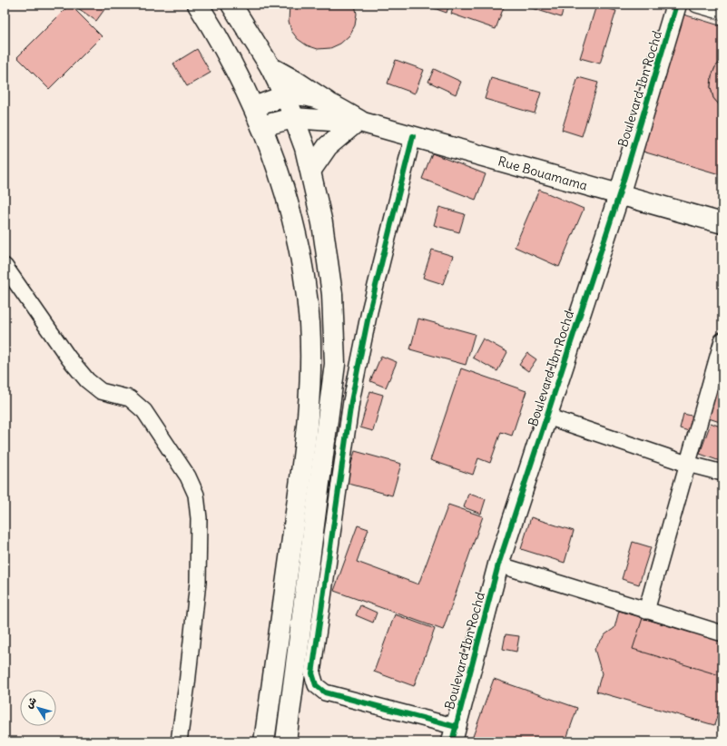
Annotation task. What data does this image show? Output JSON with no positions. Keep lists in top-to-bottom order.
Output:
{
  "streets": {
    "main road": ["Boulevard Ibn Rochd", "Rue Bouamama"]
  },
  "crossings": [
    ["Boulevard Ibn Rochd", "Rue Bouamama"]
  ],
  "north": "top left"
}
